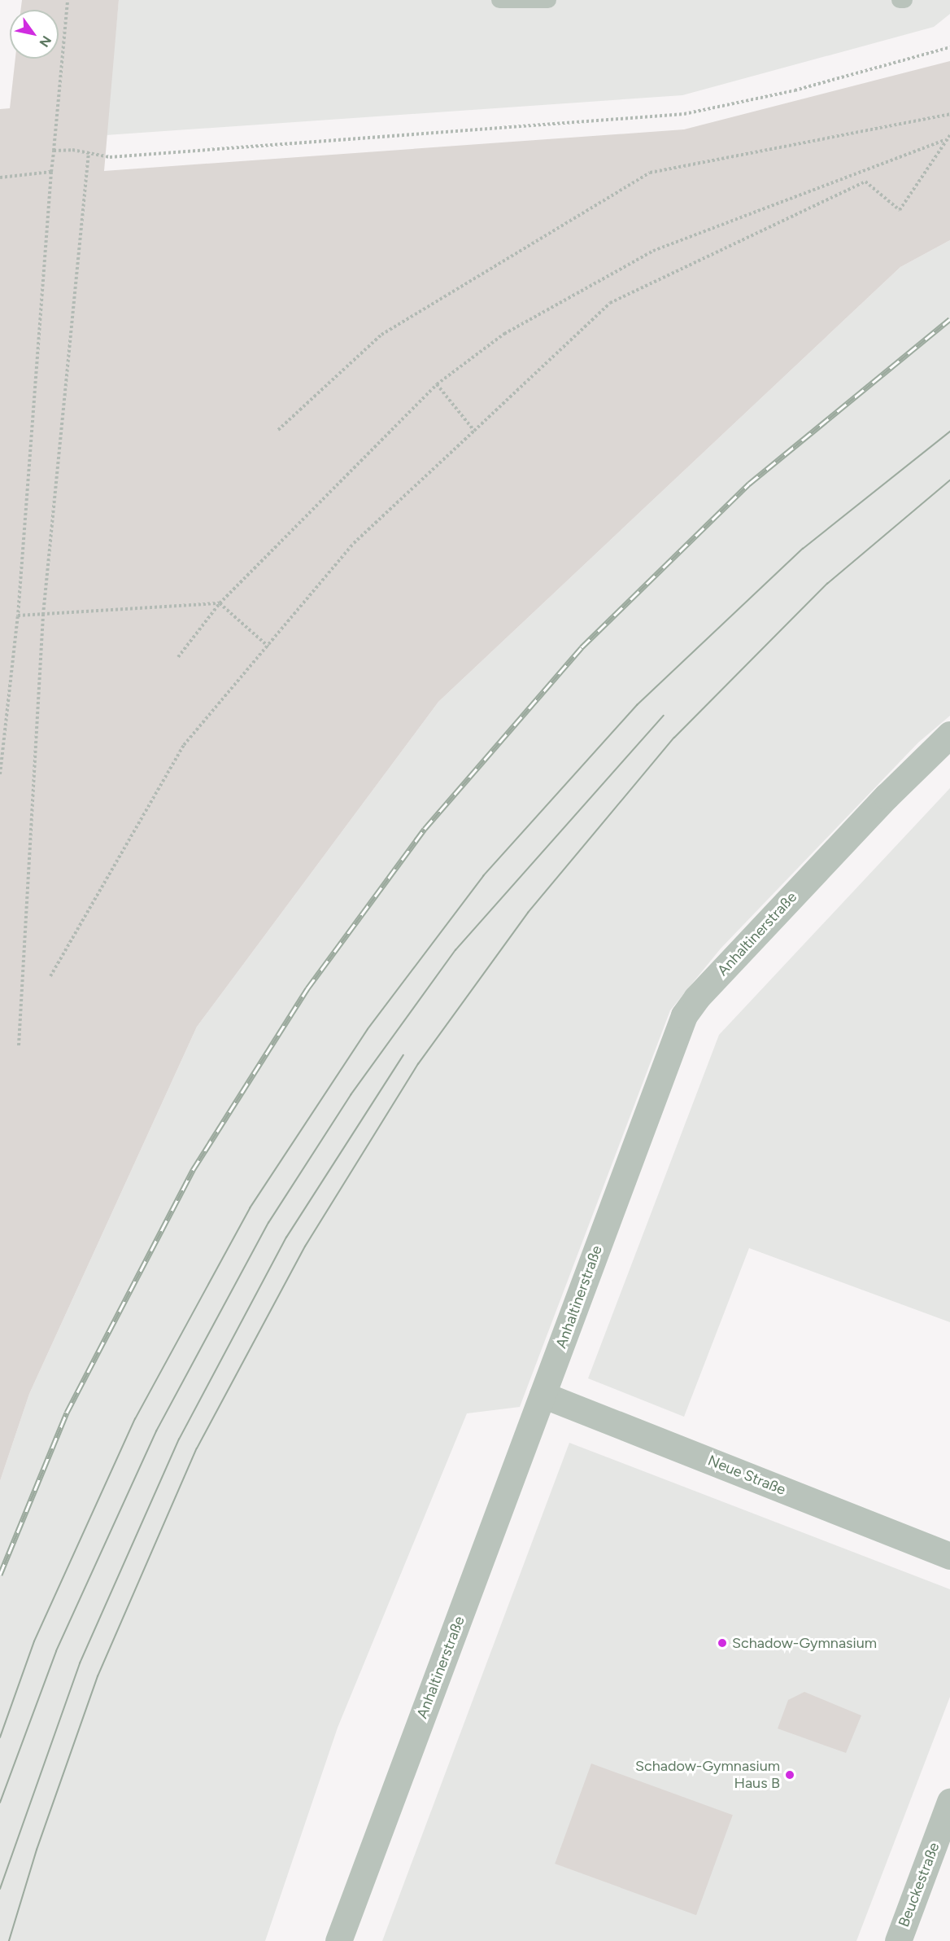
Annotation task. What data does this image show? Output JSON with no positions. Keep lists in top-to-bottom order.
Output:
{
  "streets": {
    "street": ["Anhaltinerstraße", "Neue Straße", "Beuckestraße"]
  },
  "crossings": [
    ["Anhaltinerstraße", "Neue Straße"]
  ],
  "places": ["Schadow-Gymnasium", "Schadow-Gymnasium Haus B"],
  "north": "bottom right"
}
